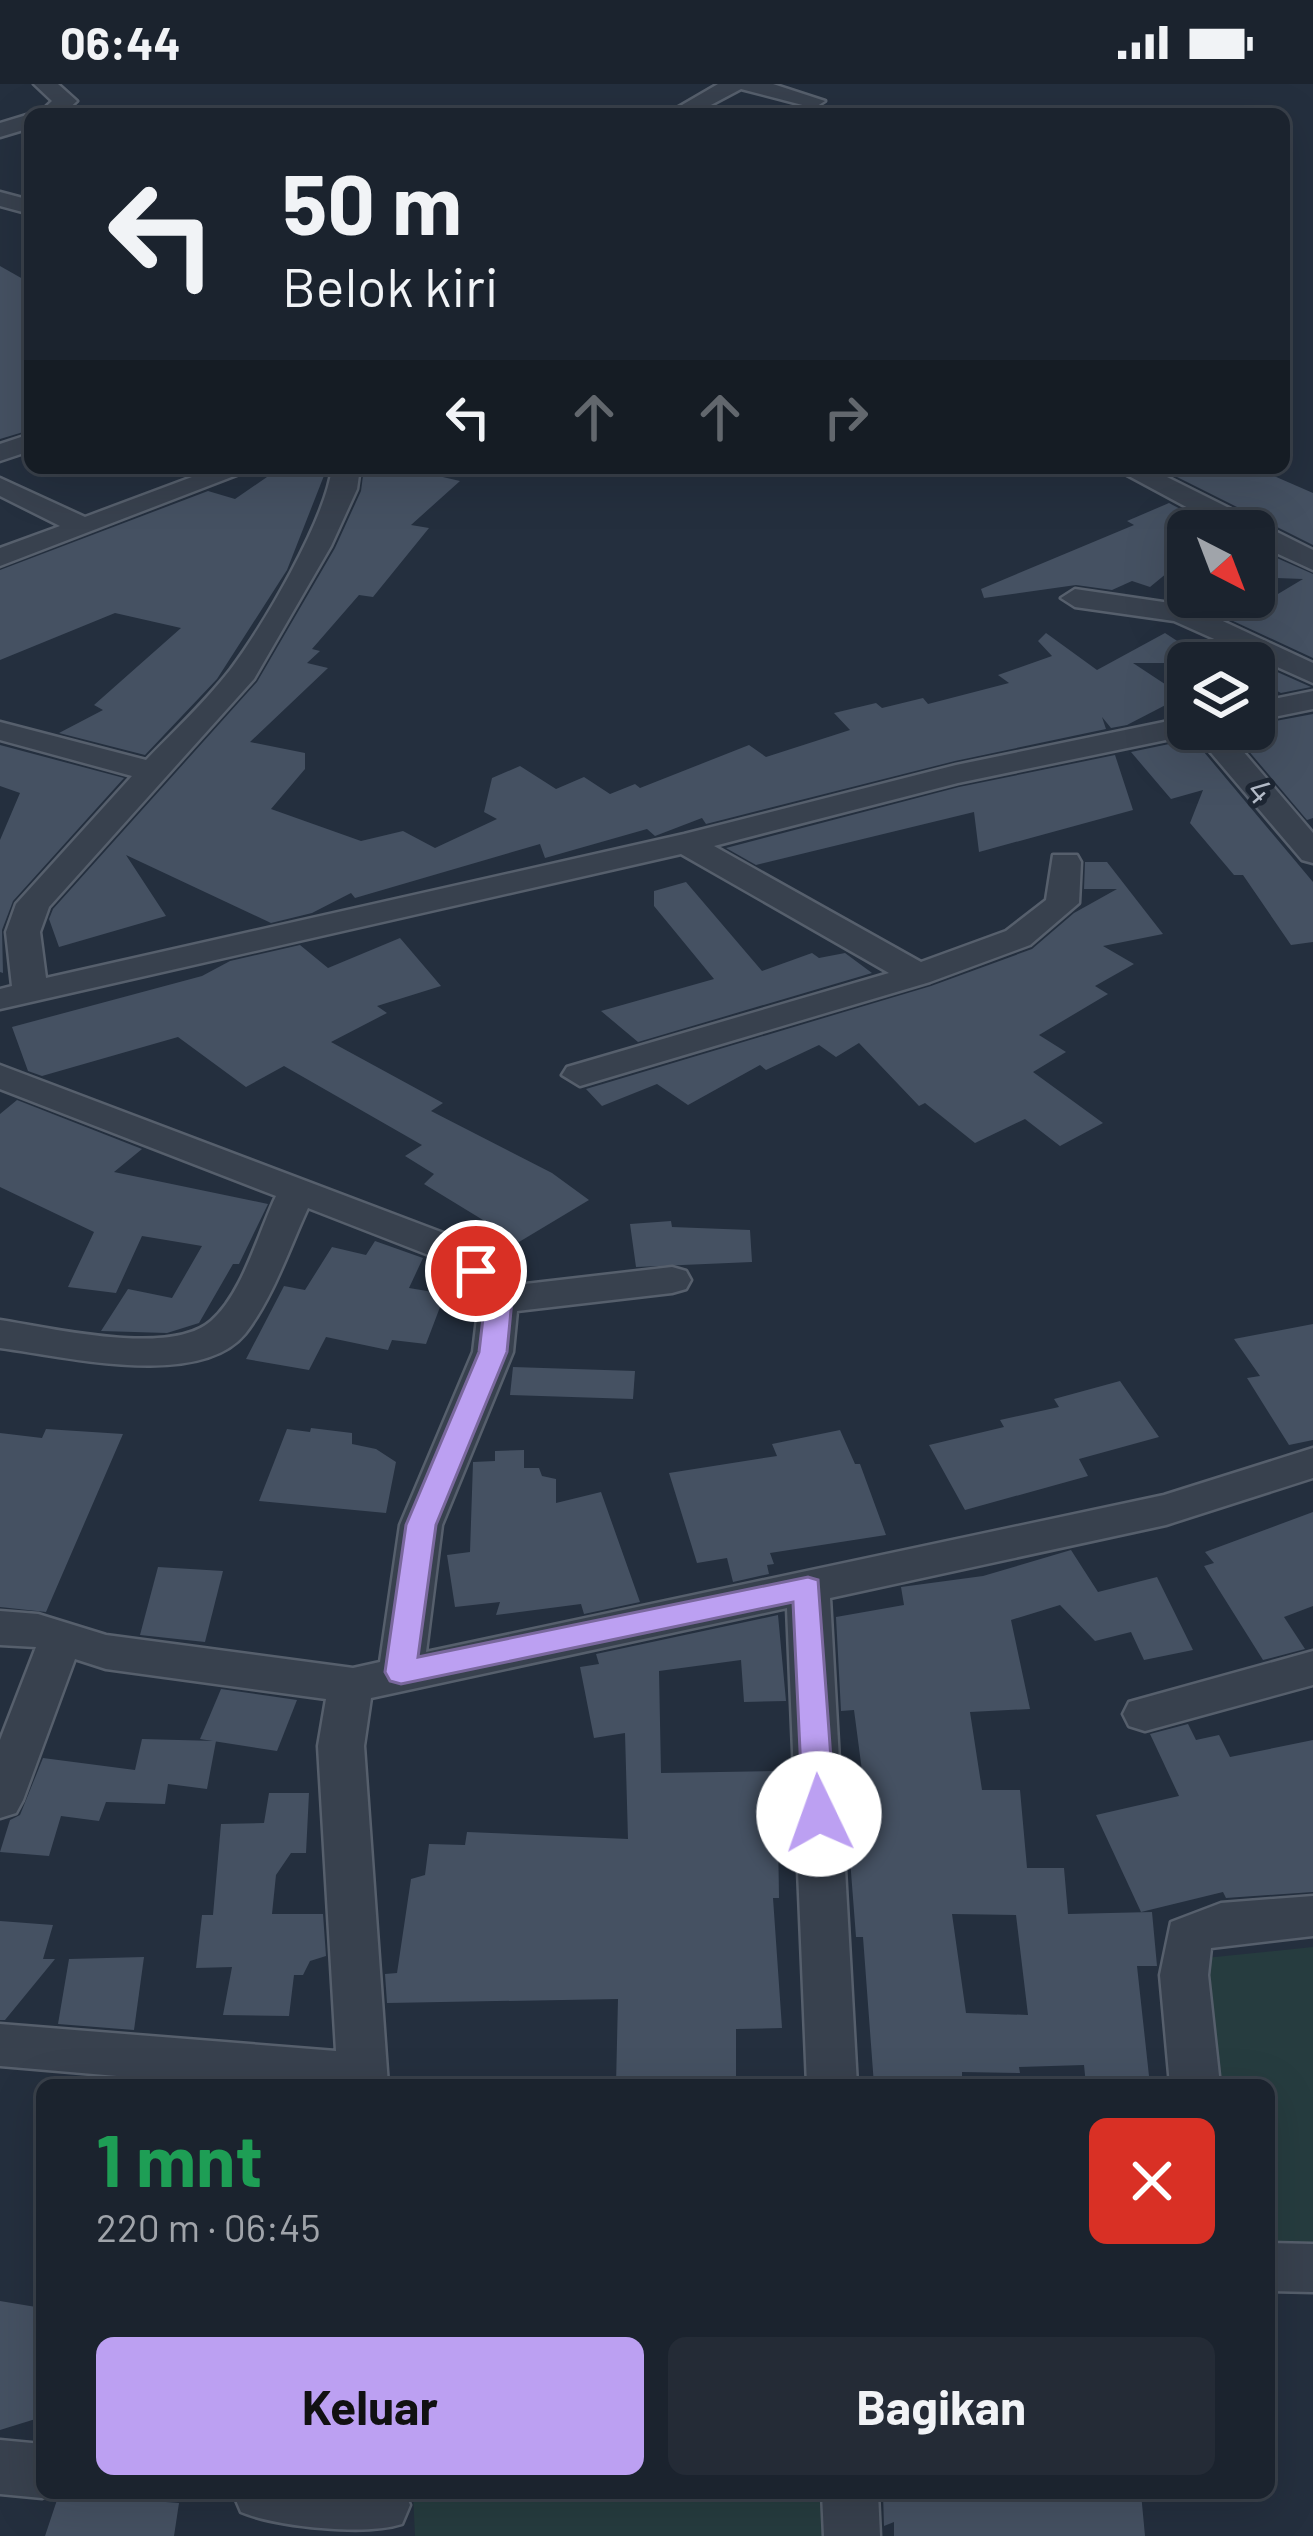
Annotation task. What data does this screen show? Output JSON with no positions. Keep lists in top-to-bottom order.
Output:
{
  "streets": {
    "street": ["4"]
  },
  "north": "bottom right",
  "page": {
    "status": "06:44",
    "turn": ["50 m", "Belok kiri"],
    "heading": ["1 mnt", "220 m · 06:45"],
    "buttons": ["Keluar", "Bagikan"]
  }
}
